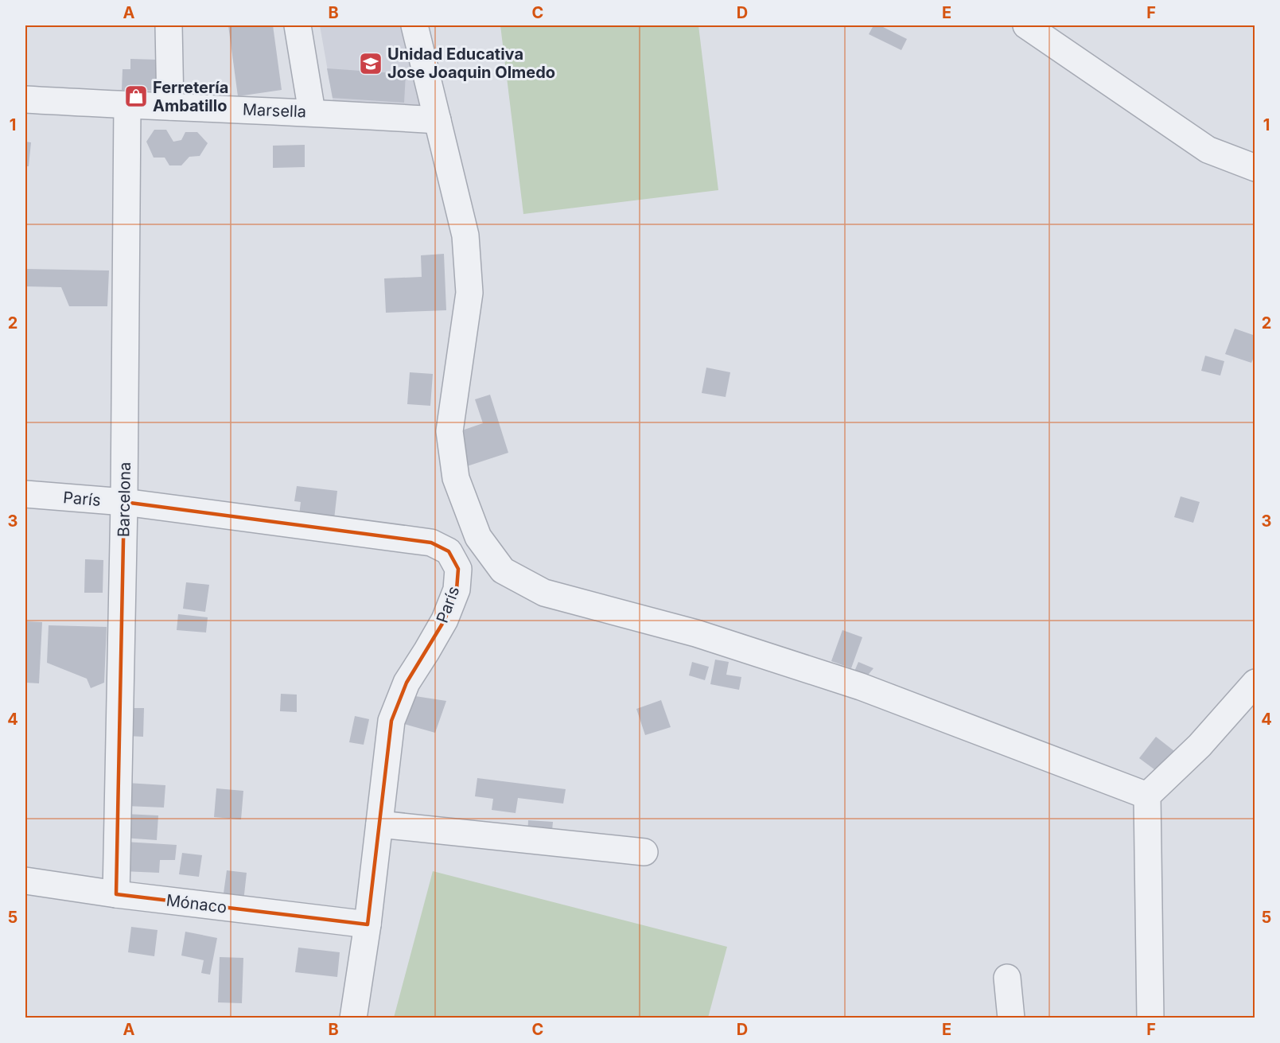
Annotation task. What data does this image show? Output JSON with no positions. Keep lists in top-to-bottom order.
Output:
{
  "streets": {
    "street": [
      "Marsella",
      "París",
      "Barcelona",
      "Mónaco"
    ]
  },
  "crossings": [
    ["Marsella", "Barcelona"],
    ["París", "Barcelona"],
    ["París", "Mónaco"],
    ["Barcelona", "Mónaco"]
  ],
  "places": {
    "school or university": ["Unidad Educativa Jose Joaquin Olmedo"],
    "shop": ["Ferretería Ambatillo"]
  },
  "grid": {
    "columns": [
      "A",
      "B",
      "C",
      "D",
      "E",
      "F"
    ],
    "rows": [
      "1",
      "2",
      "3",
      "4",
      "5"
    ]
  }
}
